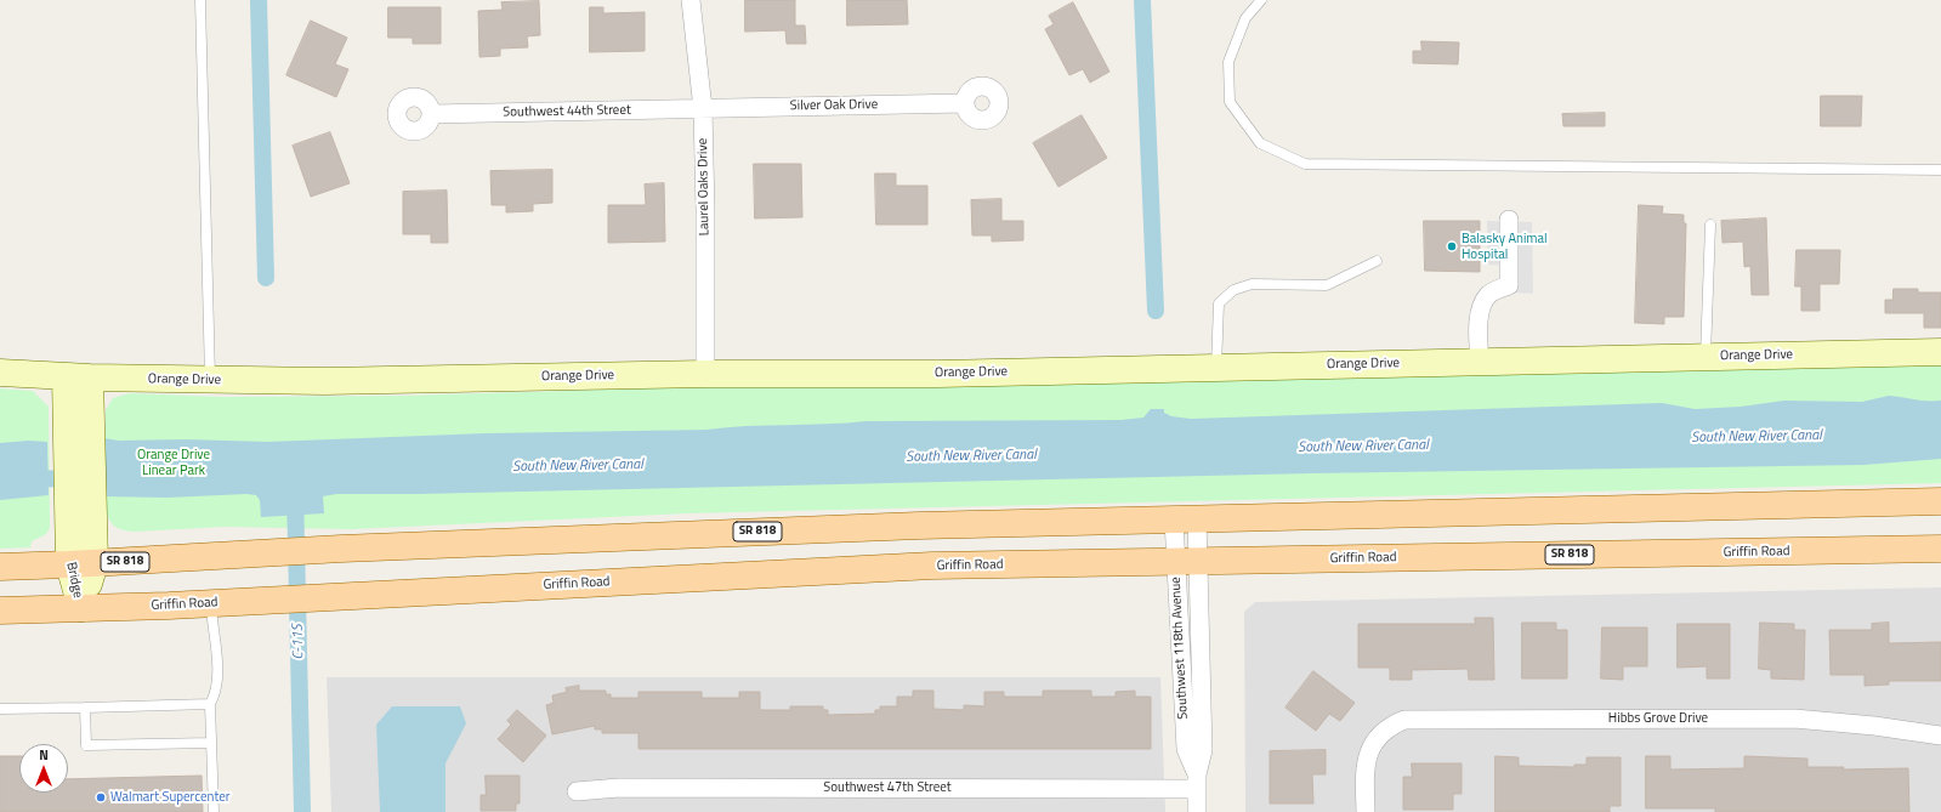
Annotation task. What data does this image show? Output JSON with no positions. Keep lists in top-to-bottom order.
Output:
{
  "streets": {
    "main road": ["SR 818", "Griffin Road"],
    "street": [
      "Silver Oak Drive",
      "Southwest 44th Street",
      "Laurel Oaks Drive",
      "Orange Drive",
      "Bridge",
      "Southwest 118th Avenue",
      "Hibbs Grove Drive",
      "Southwest 47th Street"
    ]
  },
  "crossings": [
    ["Silver Oak Drive", "Southwest 44th Street"],
    ["Silver Oak Drive", "Laurel Oaks Drive"],
    ["Southwest 44th Street", "Laurel Oaks Drive"],
    ["Laurel Oaks Drive", "Orange Drive"],
    ["Orange Drive", "Bridge"],
    ["SR 818", "Bridge"],
    ["SR 818", "Southwest 118th Avenue"],
    ["Griffin Road", "Bridge"],
    ["Griffin Road", "Southwest 118th Avenue"],
    ["Southwest 118th Avenue", "Southwest 47th Street"]
  ],
  "water": ["South New River Canal", "C-11S"],
  "parks": ["Orange Drive Linear Park"],
  "places": ["Balasky Animal Hospital", "Walmart Supercenter"],
  "north": "top"
}
